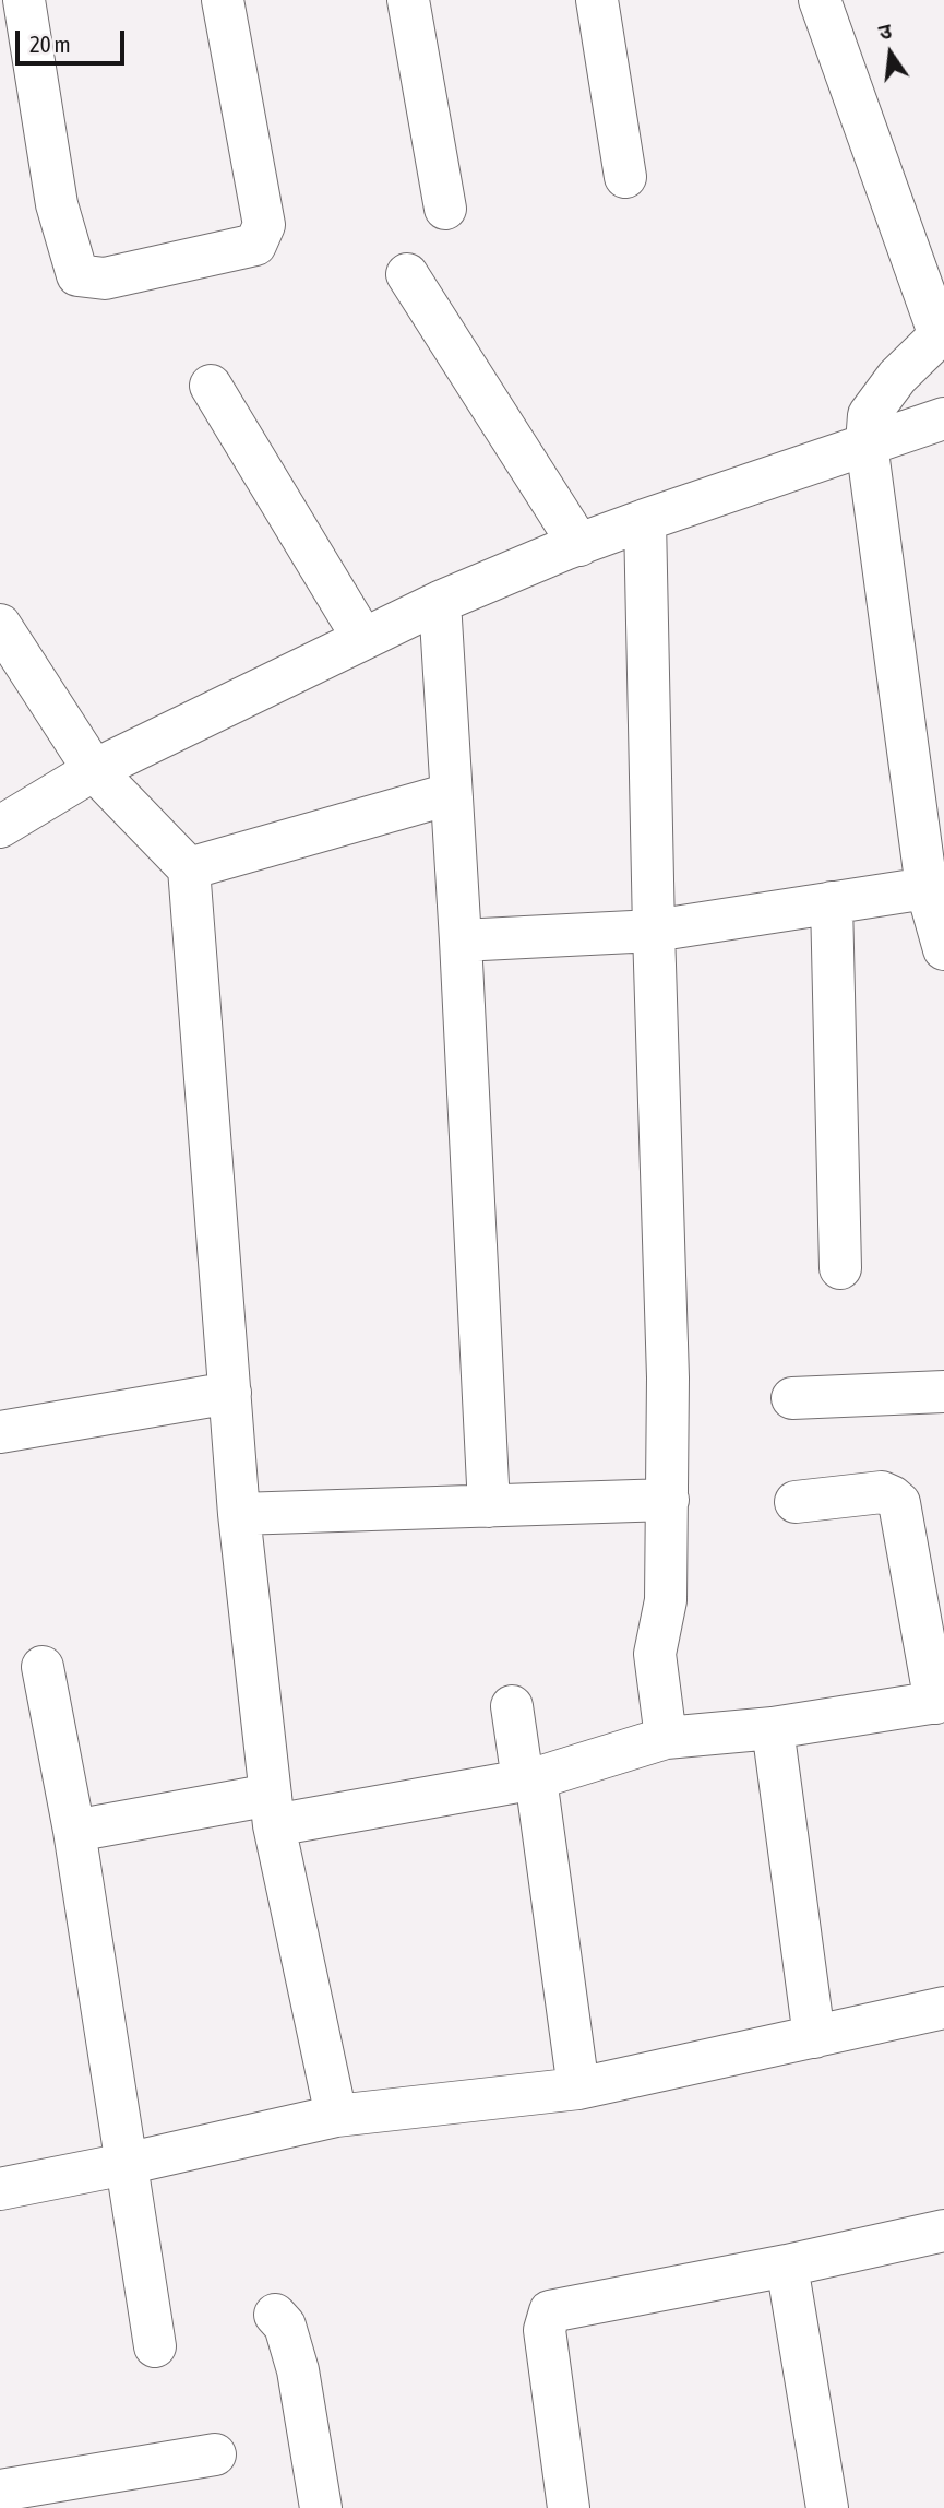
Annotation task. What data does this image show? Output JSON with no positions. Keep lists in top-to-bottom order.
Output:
{
  "scale_bar": "20 m",
  "north": "top"
}
